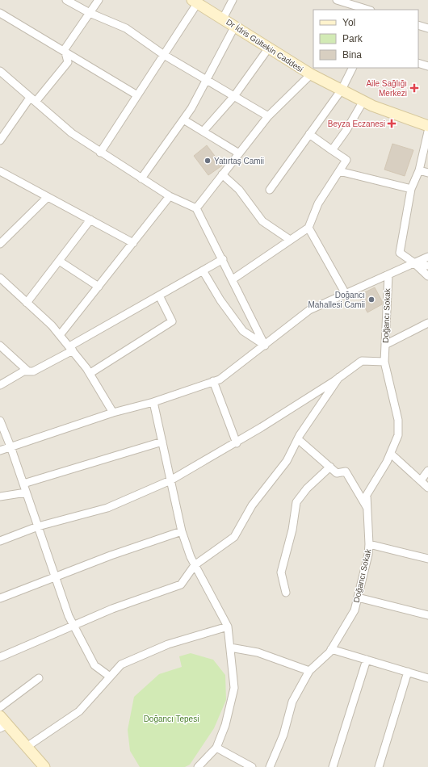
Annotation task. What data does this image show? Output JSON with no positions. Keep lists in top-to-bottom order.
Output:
{
  "streets": {
    "street": ["Dr İdris Gültekin Caddesi", "Doğancı Sokak"]
  },
  "parks": ["Doğancı Tepesi"],
  "places": {
    "health": ["Aile Sağlığı Merkezi", "Beyza Eczanesi"],
    "other": ["Yatırtaş Camii", "Doğancı Mahallesi Camii"]
  },
  "legend": ["Yol", "Park", "Bina"]
}
